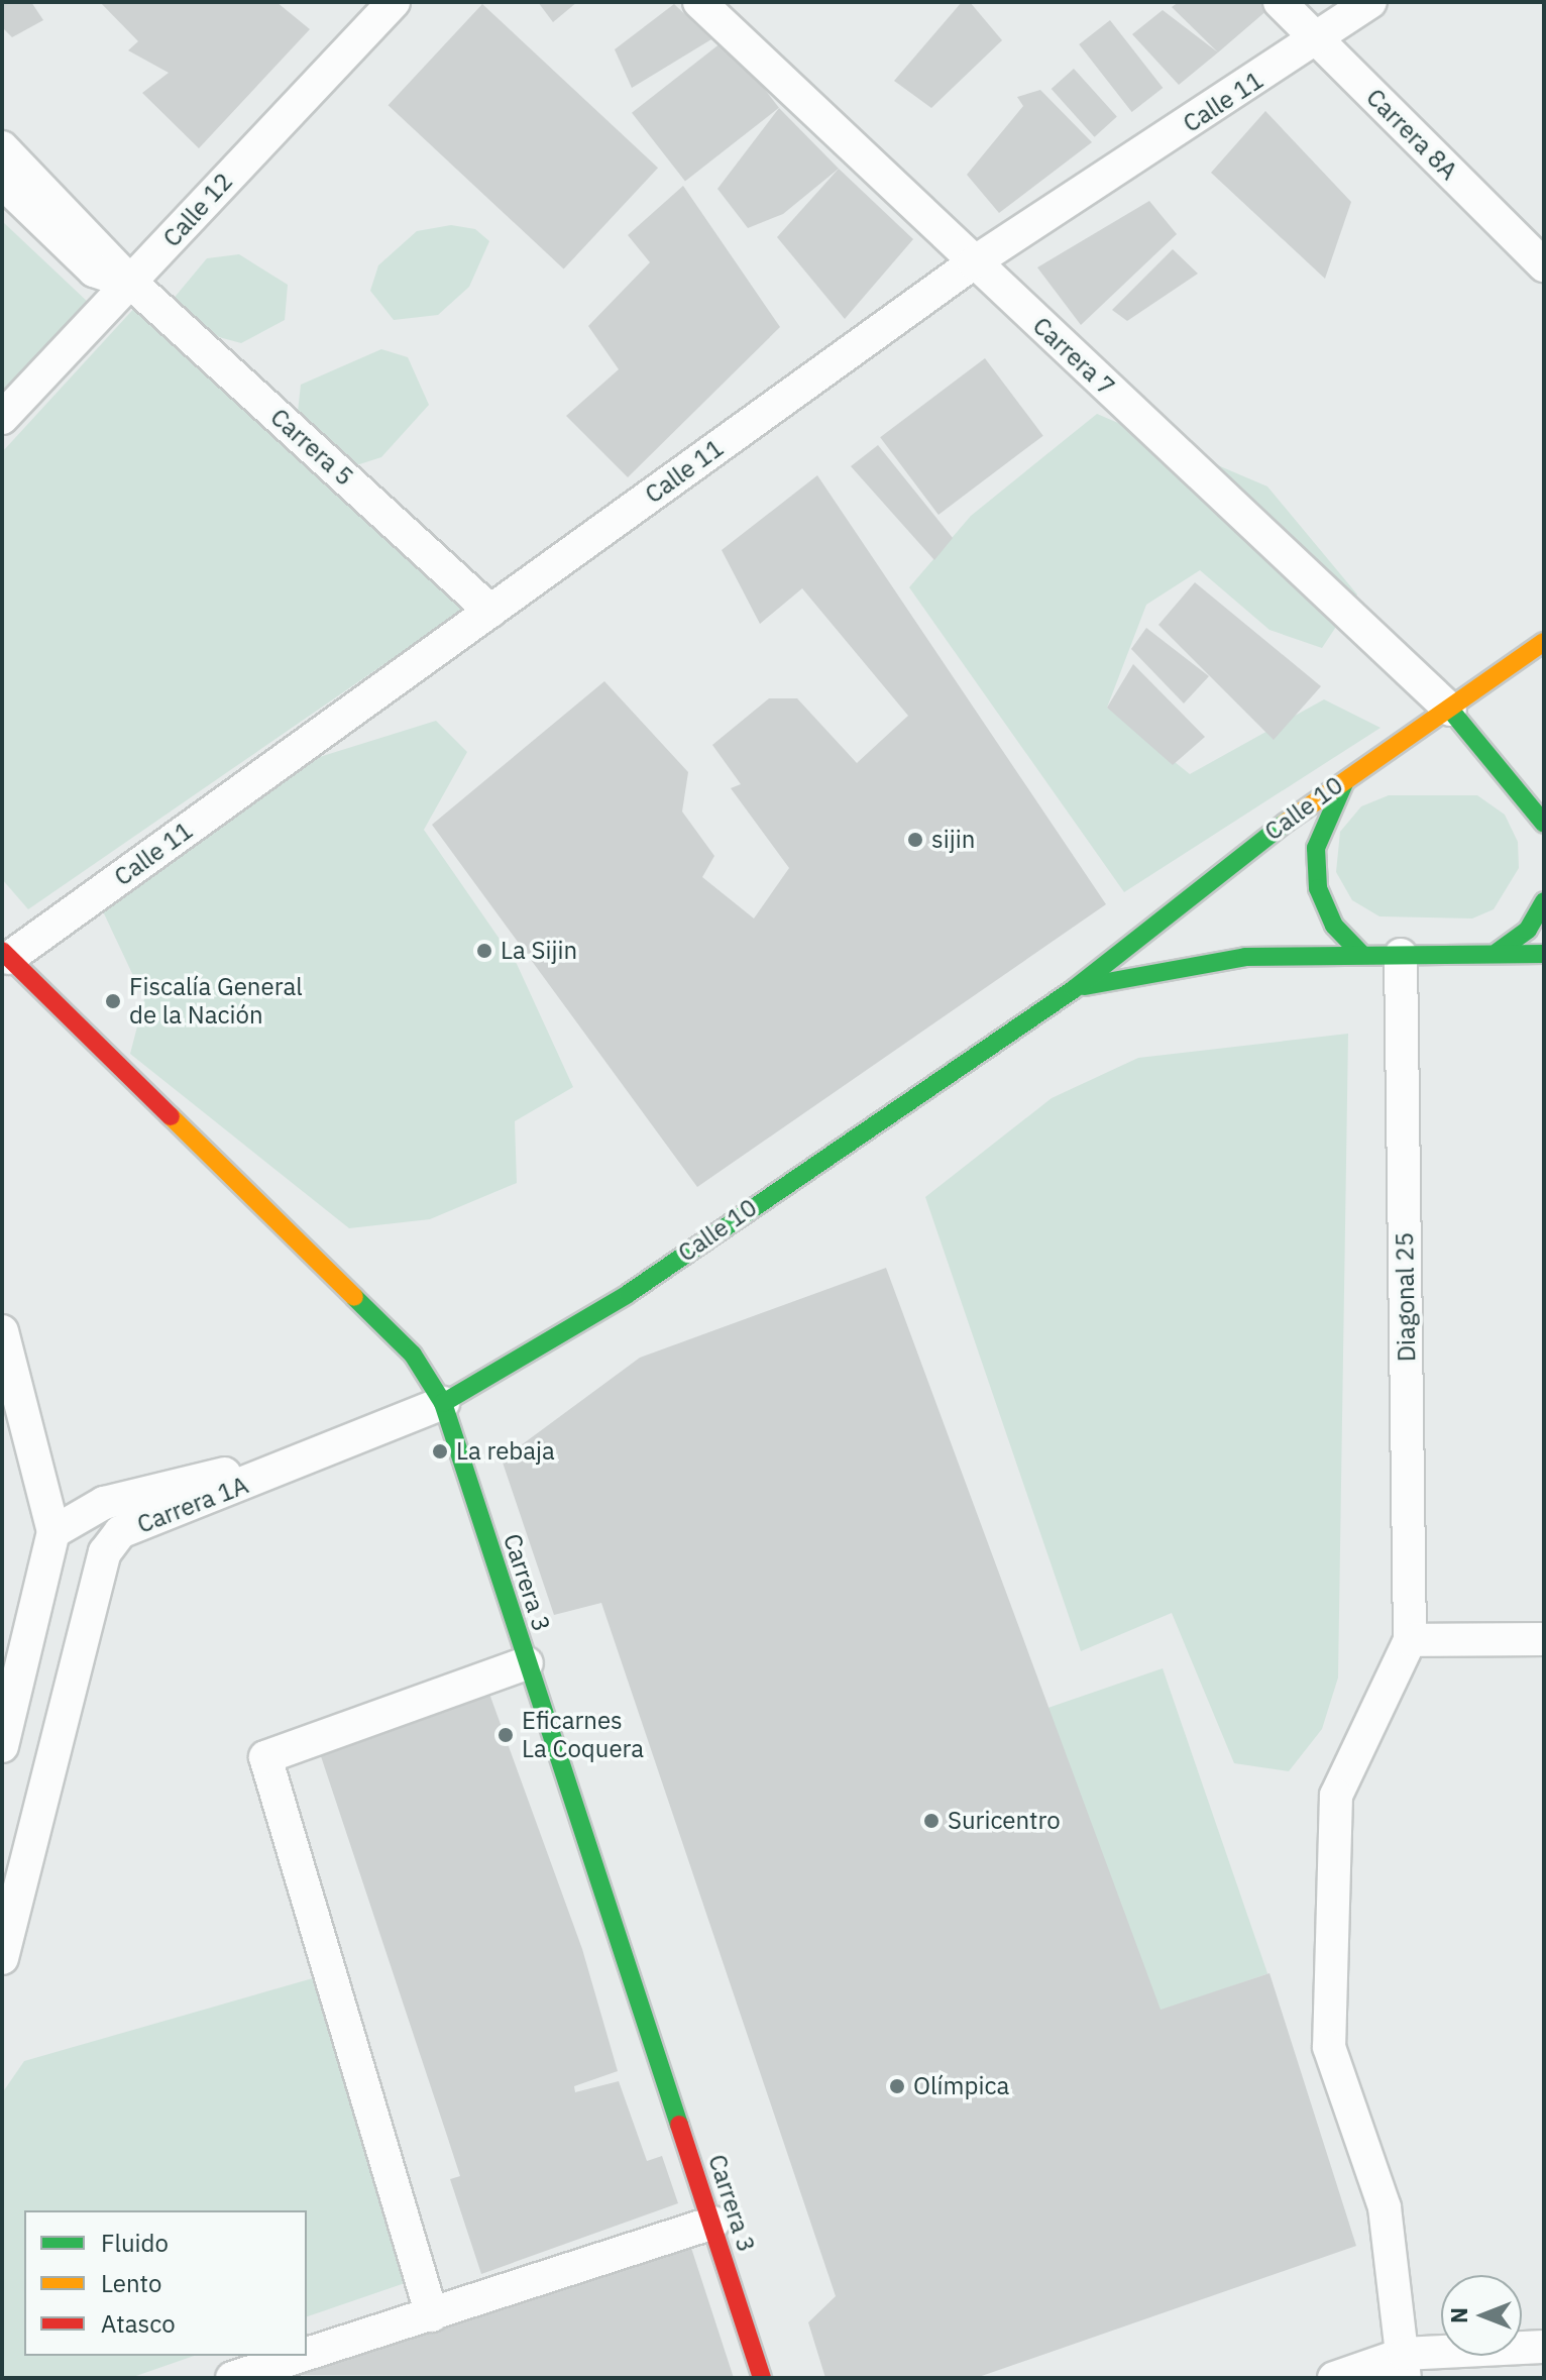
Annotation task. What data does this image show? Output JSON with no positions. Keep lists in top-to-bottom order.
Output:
{
  "streets": {
    "street": [
      "Calle 11",
      "Carrera 8A",
      "Calle 12",
      "Carrera 7",
      "Carrera 5",
      "Calle 10",
      "Diagonal 25",
      "Carrera 1A",
      "Carrera 3"
    ]
  },
  "crossings": [
    ["Calle 11", "Carrera 8A"],
    ["Calle 11", "Carrera 7"],
    ["Calle 11", "Carrera 5"],
    ["Calle 11", "Carrera 3"],
    ["Calle 12", "Carrera 5"],
    ["Carrera 7", "Calle 10"],
    ["Calle 10", "Diagonal 25"],
    ["Calle 10", "Carrera 1A"],
    ["Calle 10", "Carrera 3"]
  ],
  "places": [
    "sijin",
    "La Sijin",
    "Fiscalía General de la Nación",
    "La rebaja",
    "Eficarnes La Coquera",
    "Suricentro",
    "Olímpica"
  ],
  "legend": ["Fluido", "Lento", "Atasco"],
  "north": "left"
}
